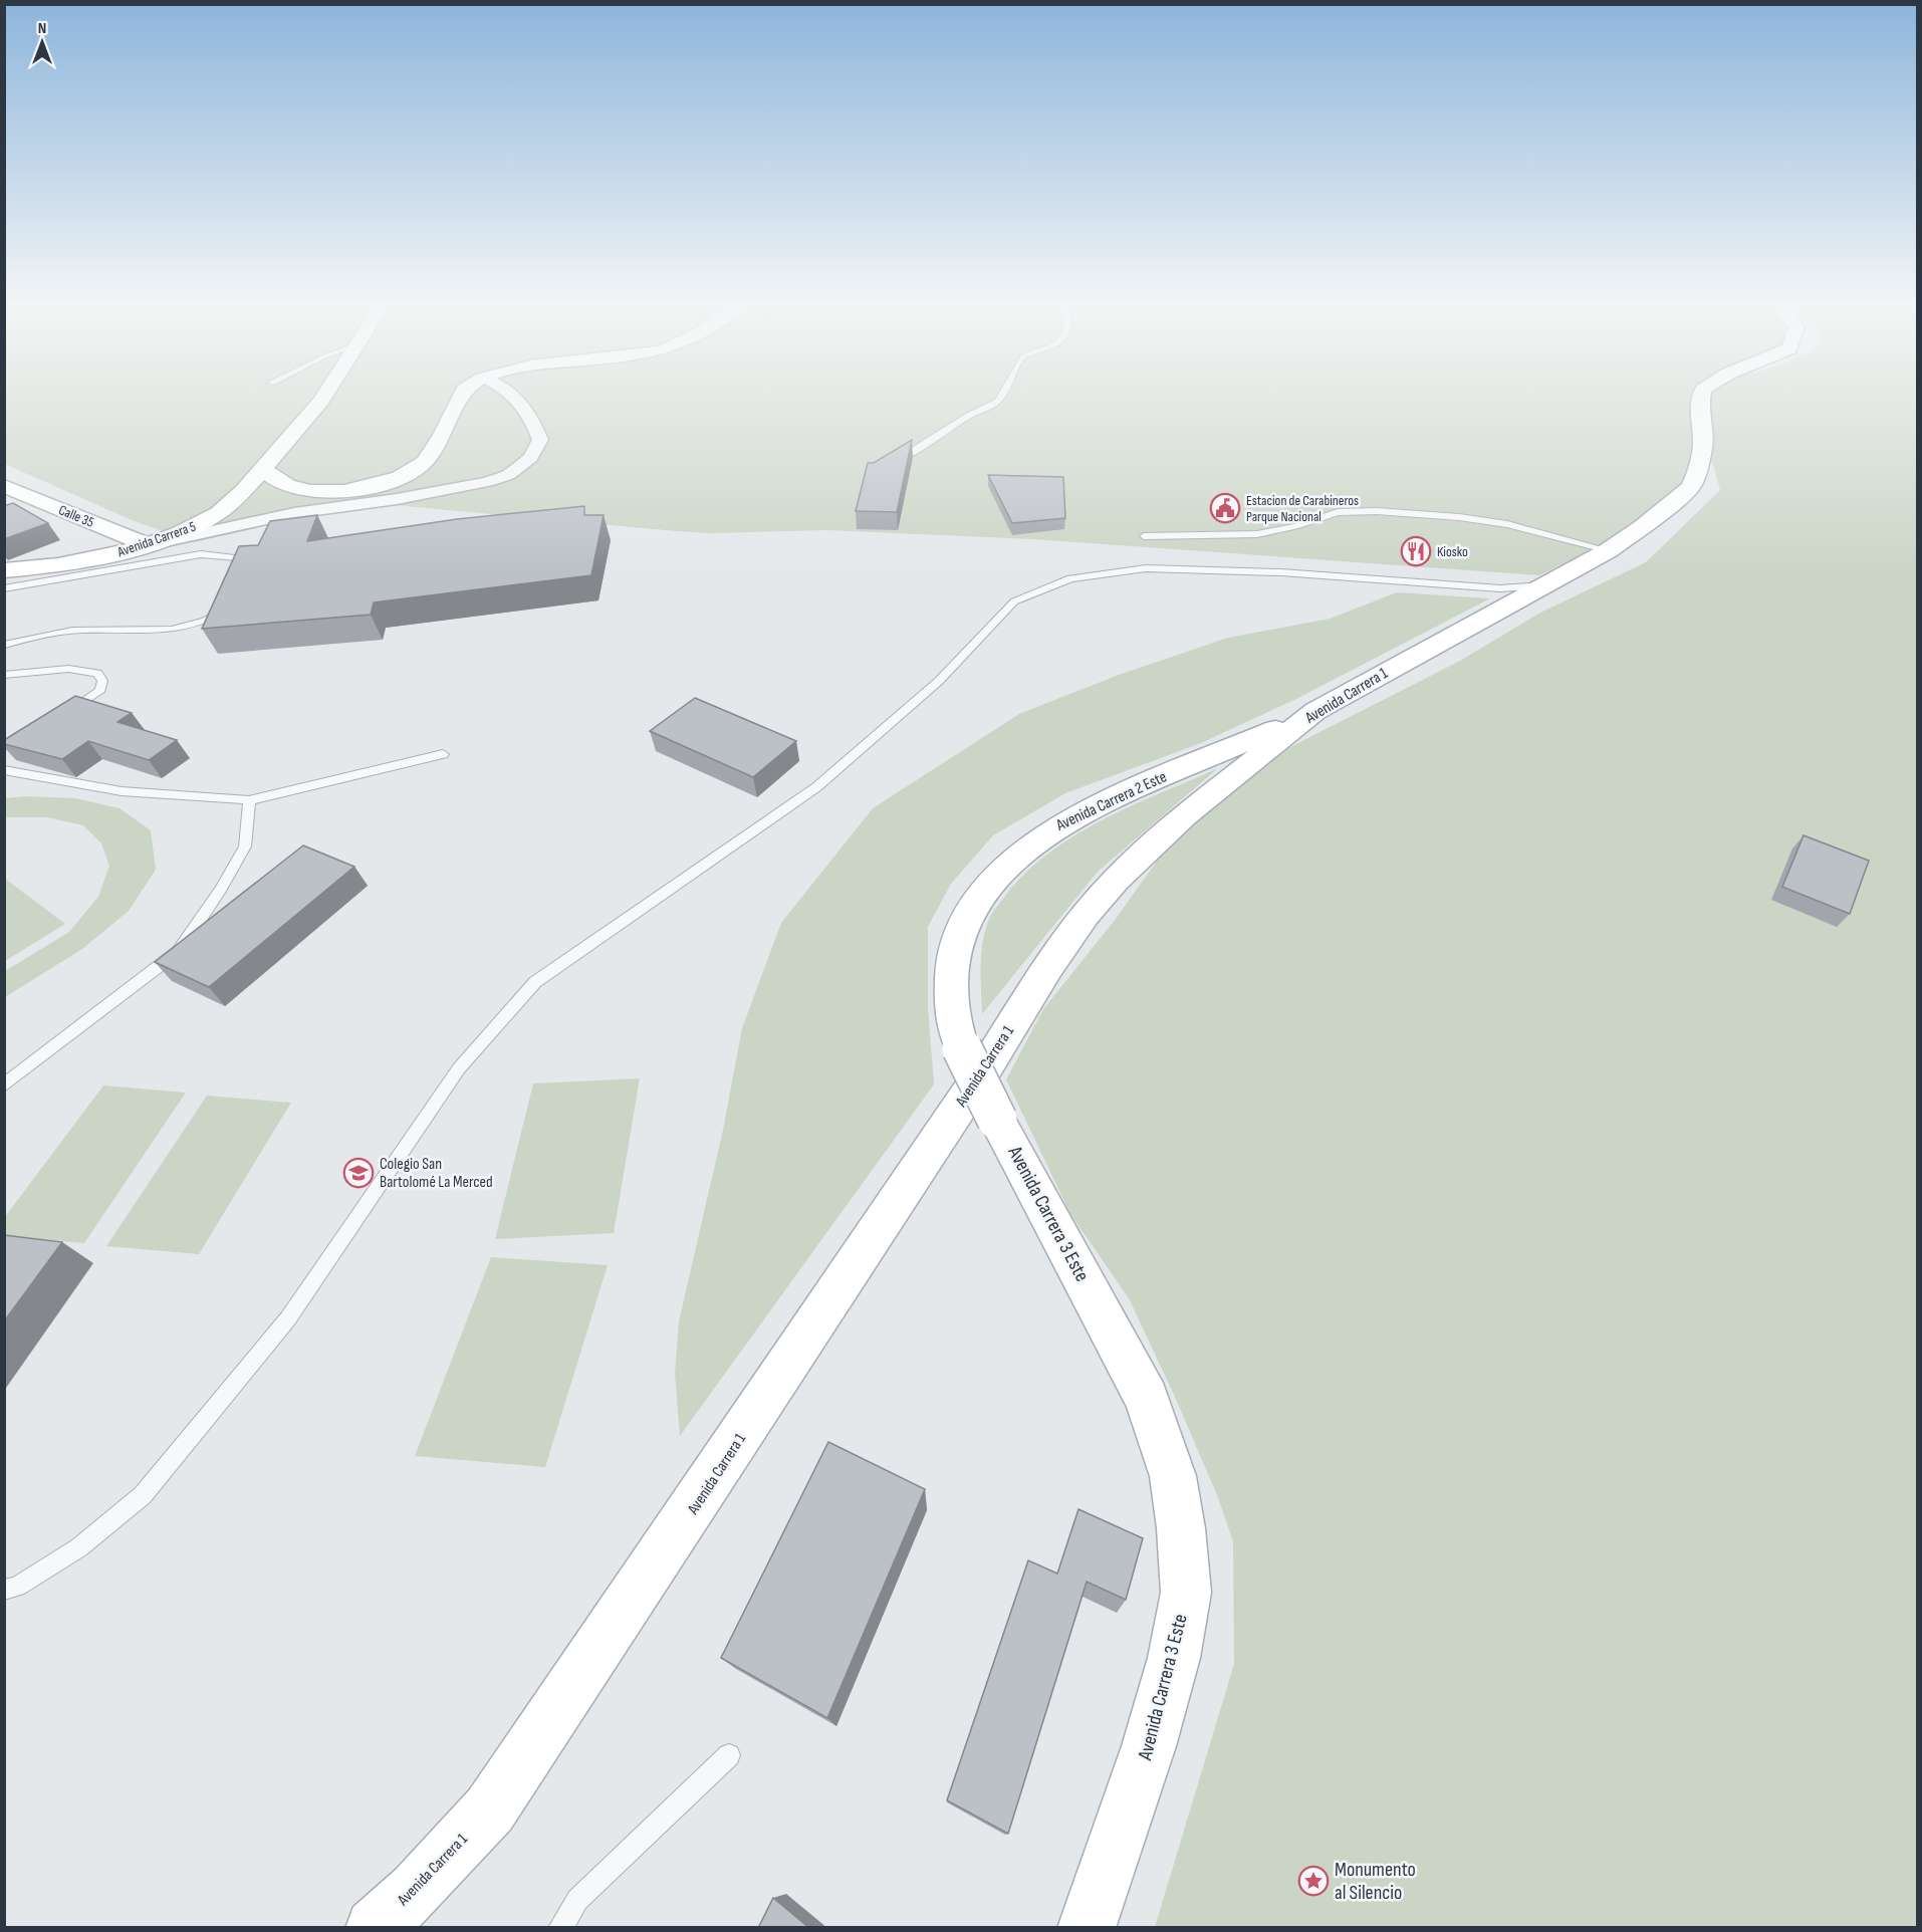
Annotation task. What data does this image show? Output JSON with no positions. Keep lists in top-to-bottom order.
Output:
{
  "streets": {
    "main road": [
      "Calle 35",
      "Avenida Carrera 5",
      "Avenida Carrera 1",
      "Avenida Carrera 2 Este",
      "Avenida Carrera 3 Este"
    ]
  },
  "crossings": [
    ["Calle 35", "Avenida Carrera 5"],
    ["Avenida Carrera 1", "Avenida Carrera 2 Este"],
    ["Avenida Carrera 2 Este", "Avenida Carrera 3 Este"]
  ],
  "places": {
    "public building": ["Estacion de Carabineros Parque Nacional"],
    "restaurant": ["Kiosko"],
    "school or university": ["Colegio San Bartolomé La Merced"],
    "place": ["Monumento al Silencio"]
  },
  "north": "top"
}
